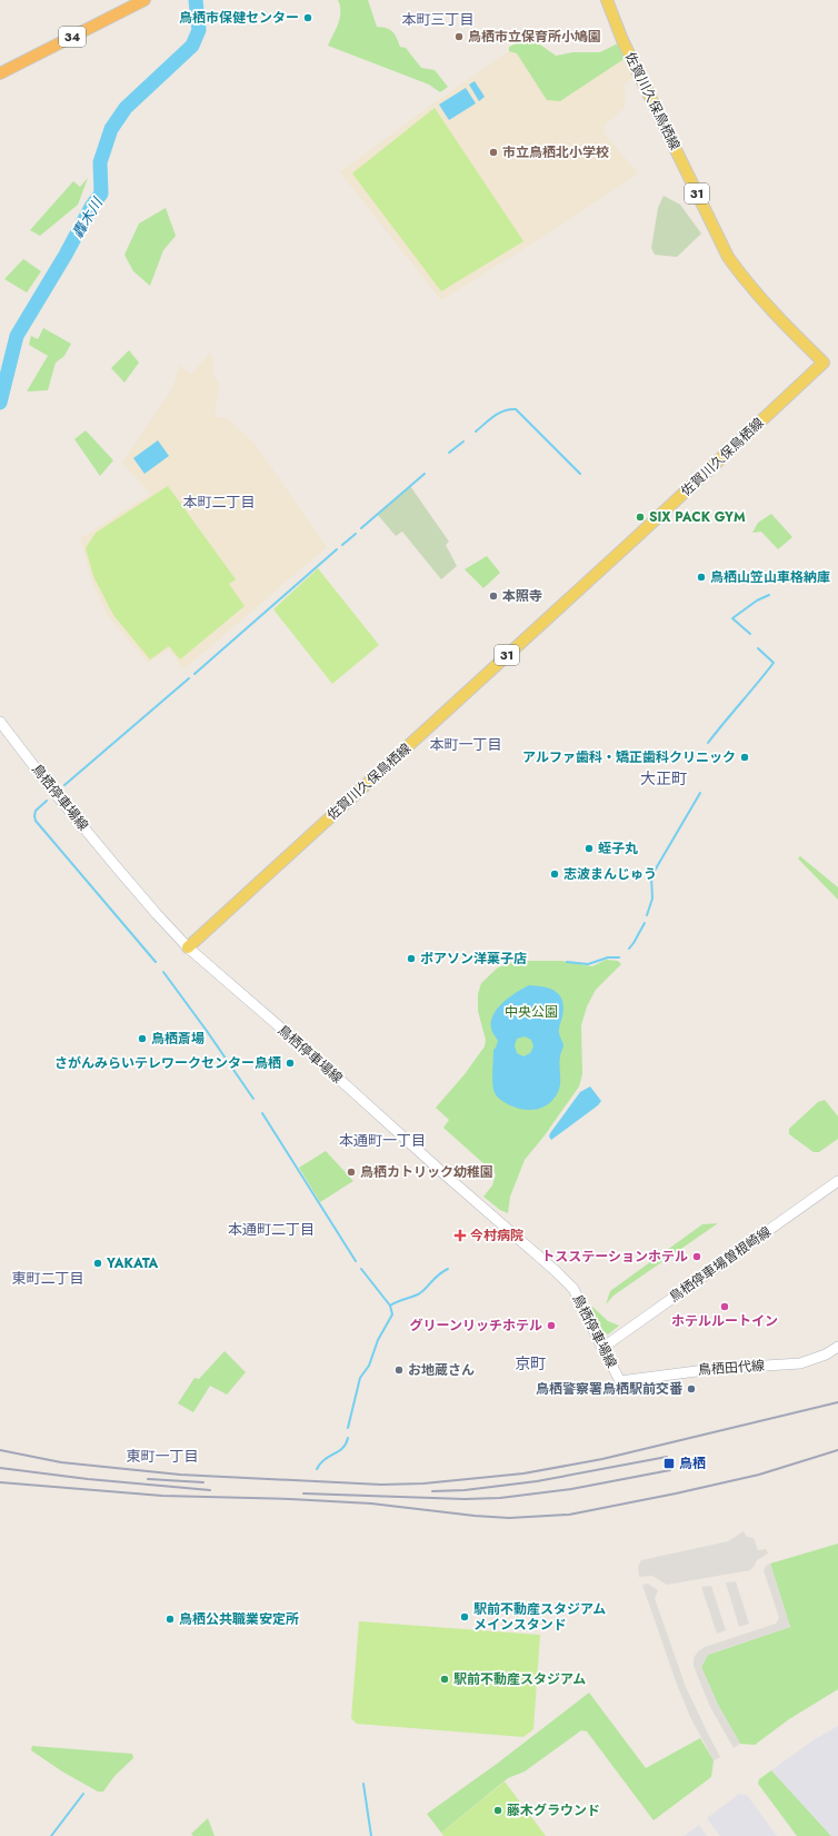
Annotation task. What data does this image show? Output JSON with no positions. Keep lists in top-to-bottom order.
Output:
{
  "streets": {
    "highway": ["34"],
    "main road": [
      "佐賀川久保鳥栖線",
      "31",
      "鳥栖停車場線",
      "鳥栖停車場曽根崎線",
      "鳥栖田代線"
    ]
  },
  "crossings": [
    ["佐賀川久保鳥栖線", "鳥栖停車場線"],
    ["鳥栖停車場線", "鳥栖停車場曽根崎線"],
    ["鳥栖停車場線", "鳥栖田代線"]
  ],
  "districts": [
    "本町三丁目",
    "本町二丁目",
    "本町一丁目",
    "大正町",
    "本通町一丁目",
    "本通町二丁目",
    "東町二丁目",
    "京町",
    "東町一丁目"
  ],
  "water": ["轟木川"],
  "parks": ["中央公園"],
  "places": {
    "other": [
      "鳥栖市保健センター",
      "鳥栖市立保育所小鳩園",
      "市立鳥栖北小学校",
      "SIX PACK GYM",
      "鳥栖山笠山車格納庫",
      "本照寺",
      "アルファ歯科・矯正歯科クリニック",
      "蛭子丸",
      "志波まんじゅう",
      "ポアソン洋菓子店",
      "鳥栖斎場",
      "さがんみらいテレワークセンター鳥栖",
      "鳥栖カトリック幼稚園",
      "トスステーションホテル",
      "YAKATA",
      "ホテルルートイン",
      "グリーンリッチホテル",
      "お地蔵さん",
      "鳥栖警察署鳥栖駅前交番",
      "駅前不動産スタジアム メインスタンド",
      "鳥栖公共職業安定所",
      "駅前不動産スタジアム",
      "藤木グラウンド"
    ],
    "health": ["今村病院"],
    "transit": ["鳥栖"]
  }
}
